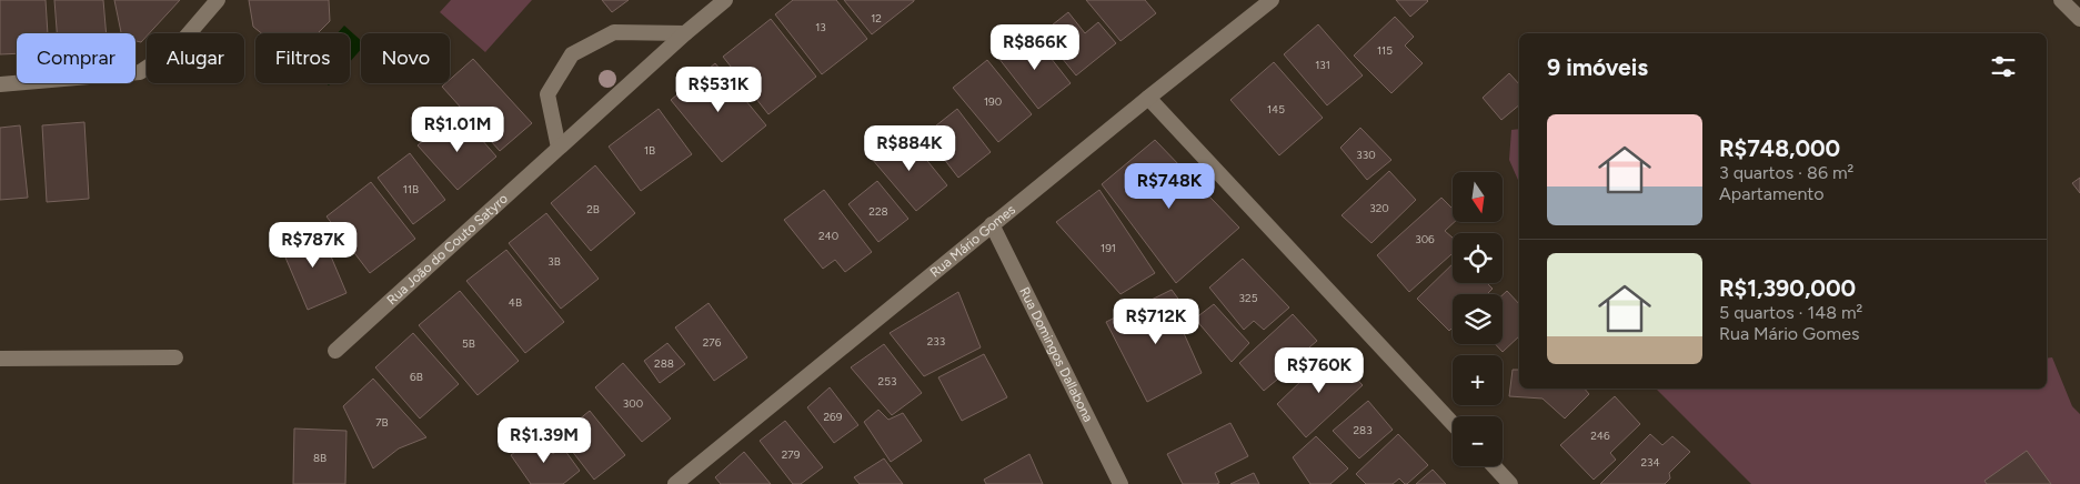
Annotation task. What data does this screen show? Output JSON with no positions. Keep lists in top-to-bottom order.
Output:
{
  "streets": {
    "street": ["Rua Mário Gomes", "Rua João do Couto Satyro", "Rua Domingos Dallabona"]
  },
  "crossings": [
    ["Rua Mário Gomes", "Rua Domingos Dallabona"]
  ],
  "house_numbers": [
    "12",
    "13",
    "115",
    "131",
    "190",
    "145",
    "1B",
    "330",
    "11B",
    "320",
    "2B",
    "228",
    "240",
    "306",
    "191",
    "3B",
    "325",
    "4B",
    "233",
    "276",
    "5B",
    "288",
    "6B",
    "253",
    "300",
    "269",
    "7B",
    "283",
    "246",
    "279",
    "8B",
    "234"
  ],
  "north": "bottom",
  "page": {
    "price": [
      "R$866K",
      "R$531K",
      "R$1.01M",
      "R$884K",
      "R$748K",
      "R$787K",
      "R$712K",
      "R$760K",
      "R$1.39M"
    ],
    "chip": [
      "Comprar",
      "Alugar",
      "Filtros",
      "Novo"
    ],
    "heading": "9 imóveis",
    "list": [
      {
        "name": "R$748,000",
        "note": "3 quartos · 86 m² · Apartamento"
      },
      {
        "name": "R$1,390,000",
        "note": "5 quartos · 148 m² · Rua Mário Gomes"
      }
    ],
    "map_buttons": ["+", "−"]
  }
}
